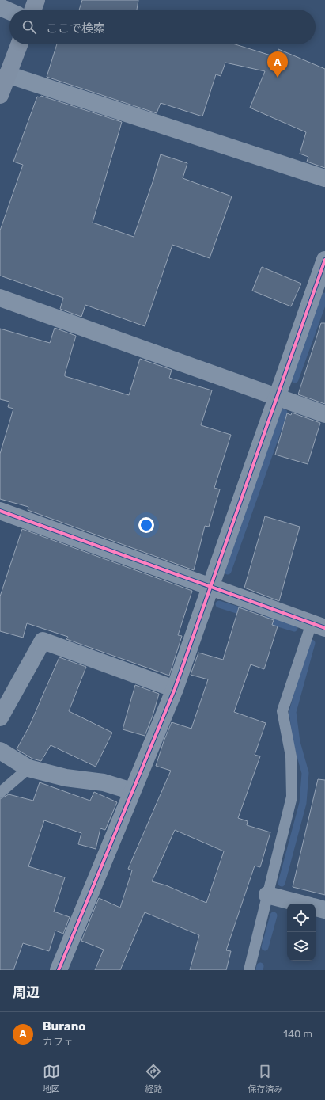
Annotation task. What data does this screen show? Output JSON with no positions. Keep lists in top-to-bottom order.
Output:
{
  "page": {
    "search": "ここで検索",
    "pins": "A",
    "heading": "周辺",
    "list": [
      {
        "mark": "A",
        "name": "Burano",
        "note": "カフェ",
        "value": "140 m"
      }
    ],
    "nav": ["地図", "経路", "保存済み"]
  }
}
